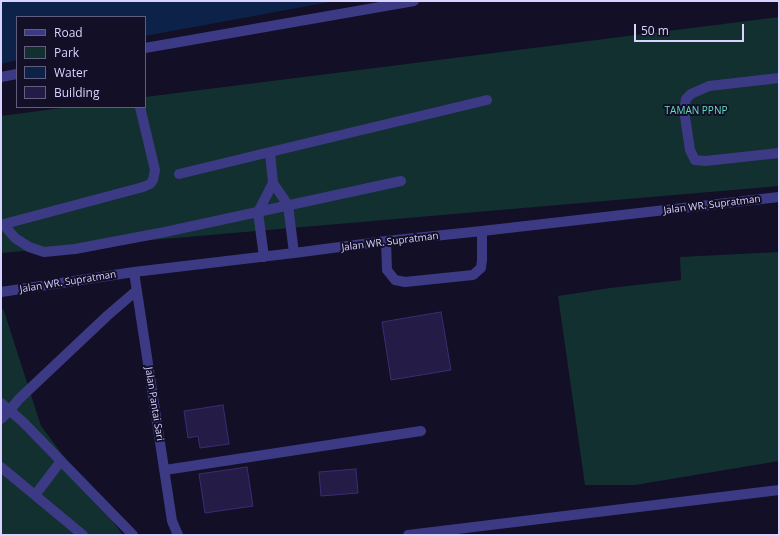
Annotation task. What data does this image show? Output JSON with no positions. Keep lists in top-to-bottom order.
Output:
{
  "streets": {
    "street": ["Jalan WR. Supratman", "Jalan Pantai Sari"]
  },
  "crossings": [
    ["Jalan WR. Supratman", "Jalan Pantai Sari"]
  ],
  "parks": ["TAMAN PPNP"],
  "legend": [
    "Road",
    "Park",
    "Water",
    "Building"
  ],
  "scale_bar": "50 m"
}
